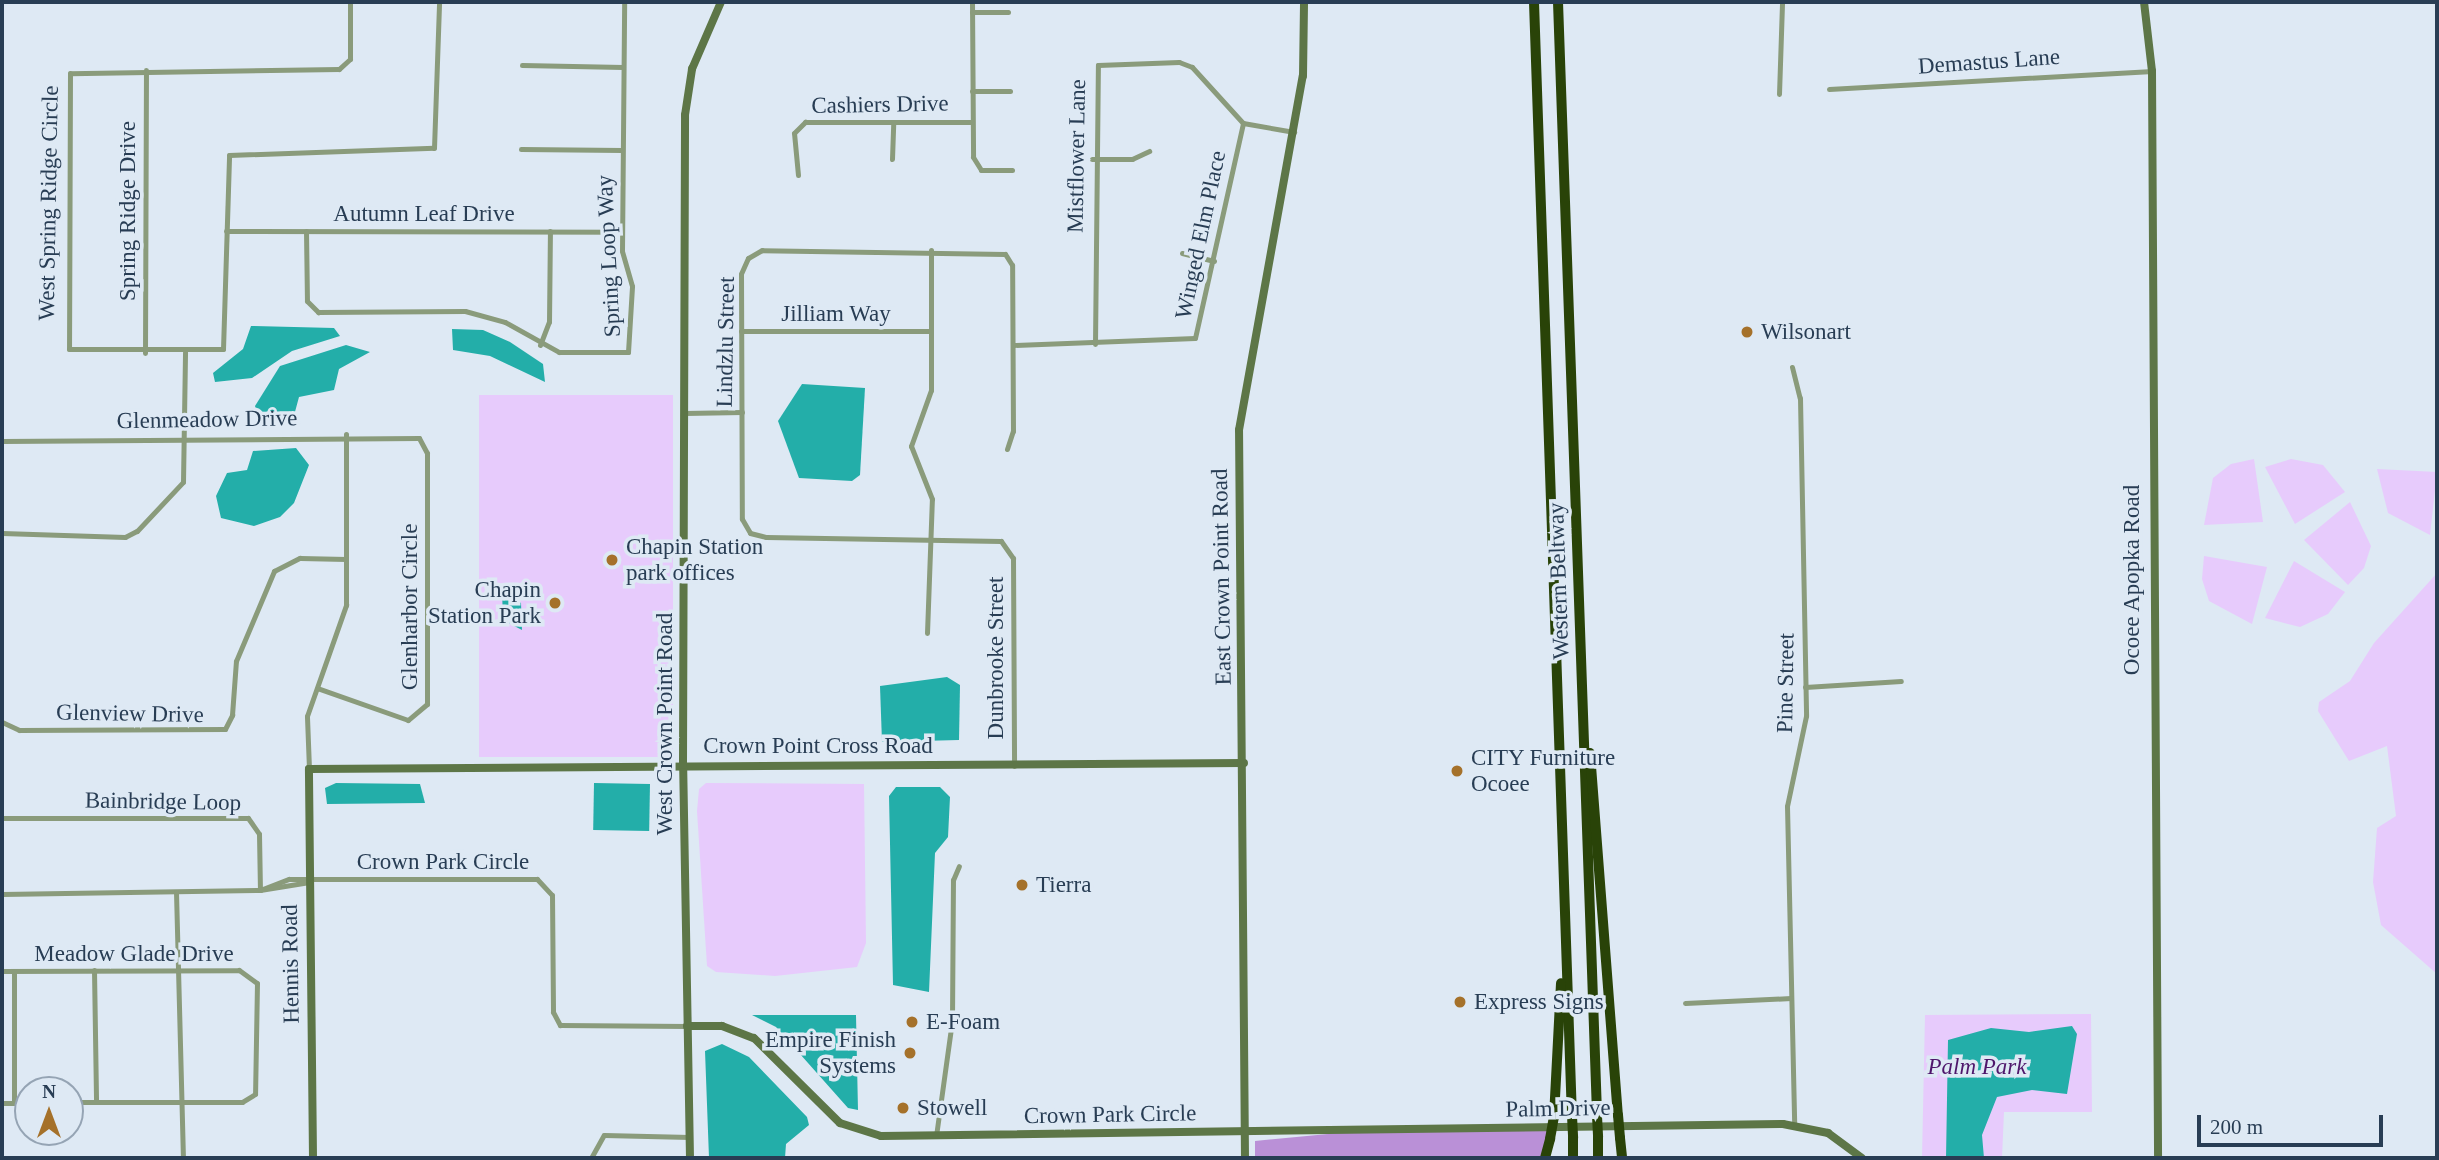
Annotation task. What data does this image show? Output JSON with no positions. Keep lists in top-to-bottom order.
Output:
{
  "streets": {
    "highway": ["Western Beltway"],
    "street": [
      "Demastus Lane",
      "Cashiers Drive",
      "Mistflower Lane",
      "West Spring Ridge Circle",
      "Spring Ridge Drive",
      "Autumn Leaf Drive",
      "Winged Elm Place",
      "Spring Loop Way",
      "Jilliam Way",
      "Lindzlu Street",
      "Glenmeadow Drive",
      "East Crown Point Road",
      "Ocoee Apopka Road",
      "Glenharbor Circle",
      "Dunbrooke Street",
      "Pine Street",
      "Glenview Drive",
      "West Crown Point Road",
      "Crown Point Cross Road",
      "Bainbridge Loop",
      "Crown Park Circle",
      "Meadow Glade Drive",
      "Hennis Road",
      "Palm Drive"
    ]
  },
  "crossings": [
    ["Demastus Lane", "Ocoee Apopka Road"],
    ["Mistflower Lane", "Winged Elm Place"],
    ["West Spring Ridge Circle", "Spring Ridge Drive"],
    ["West Spring Ridge Circle", "Autumn Leaf Drive"],
    ["Autumn Leaf Drive", "Spring Loop Way"],
    ["Winged Elm Place", "Lindzlu Street"],
    ["Jilliam Way", "Lindzlu Street"],
    ["Lindzlu Street", "Dunbrooke Street"],
    ["Glenmeadow Drive", "Glenharbor Circle"],
    ["East Crown Point Road", "Crown Point Cross Road"],
    ["East Crown Point Road", "Crown Park Circle"],
    ["East Crown Point Road", "Palm Drive"],
    ["Dunbrooke Street", "Crown Point Cross Road"],
    ["Pine Street", "Palm Drive"],
    ["West Crown Point Road", "Crown Point Cross Road"],
    ["West Crown Point Road", "Crown Park Circle"],
    ["Crown Point Cross Road", "Hennis Road"],
    ["Crown Park Circle", "Hennis Road"],
    ["Crown Park Circle", "Palm Drive"]
  ],
  "parks": ["Palm Park"],
  "places": [
    "Wilsonart",
    "Chapin Station park offices",
    "Chapin Station Park",
    "CITY Furniture Ocoee",
    "Tierra",
    "Express Signs",
    "E-Foam",
    "Empire Finish Systems",
    "Stowell"
  ],
  "scale_bar": "200 m",
  "north": "top"
}
